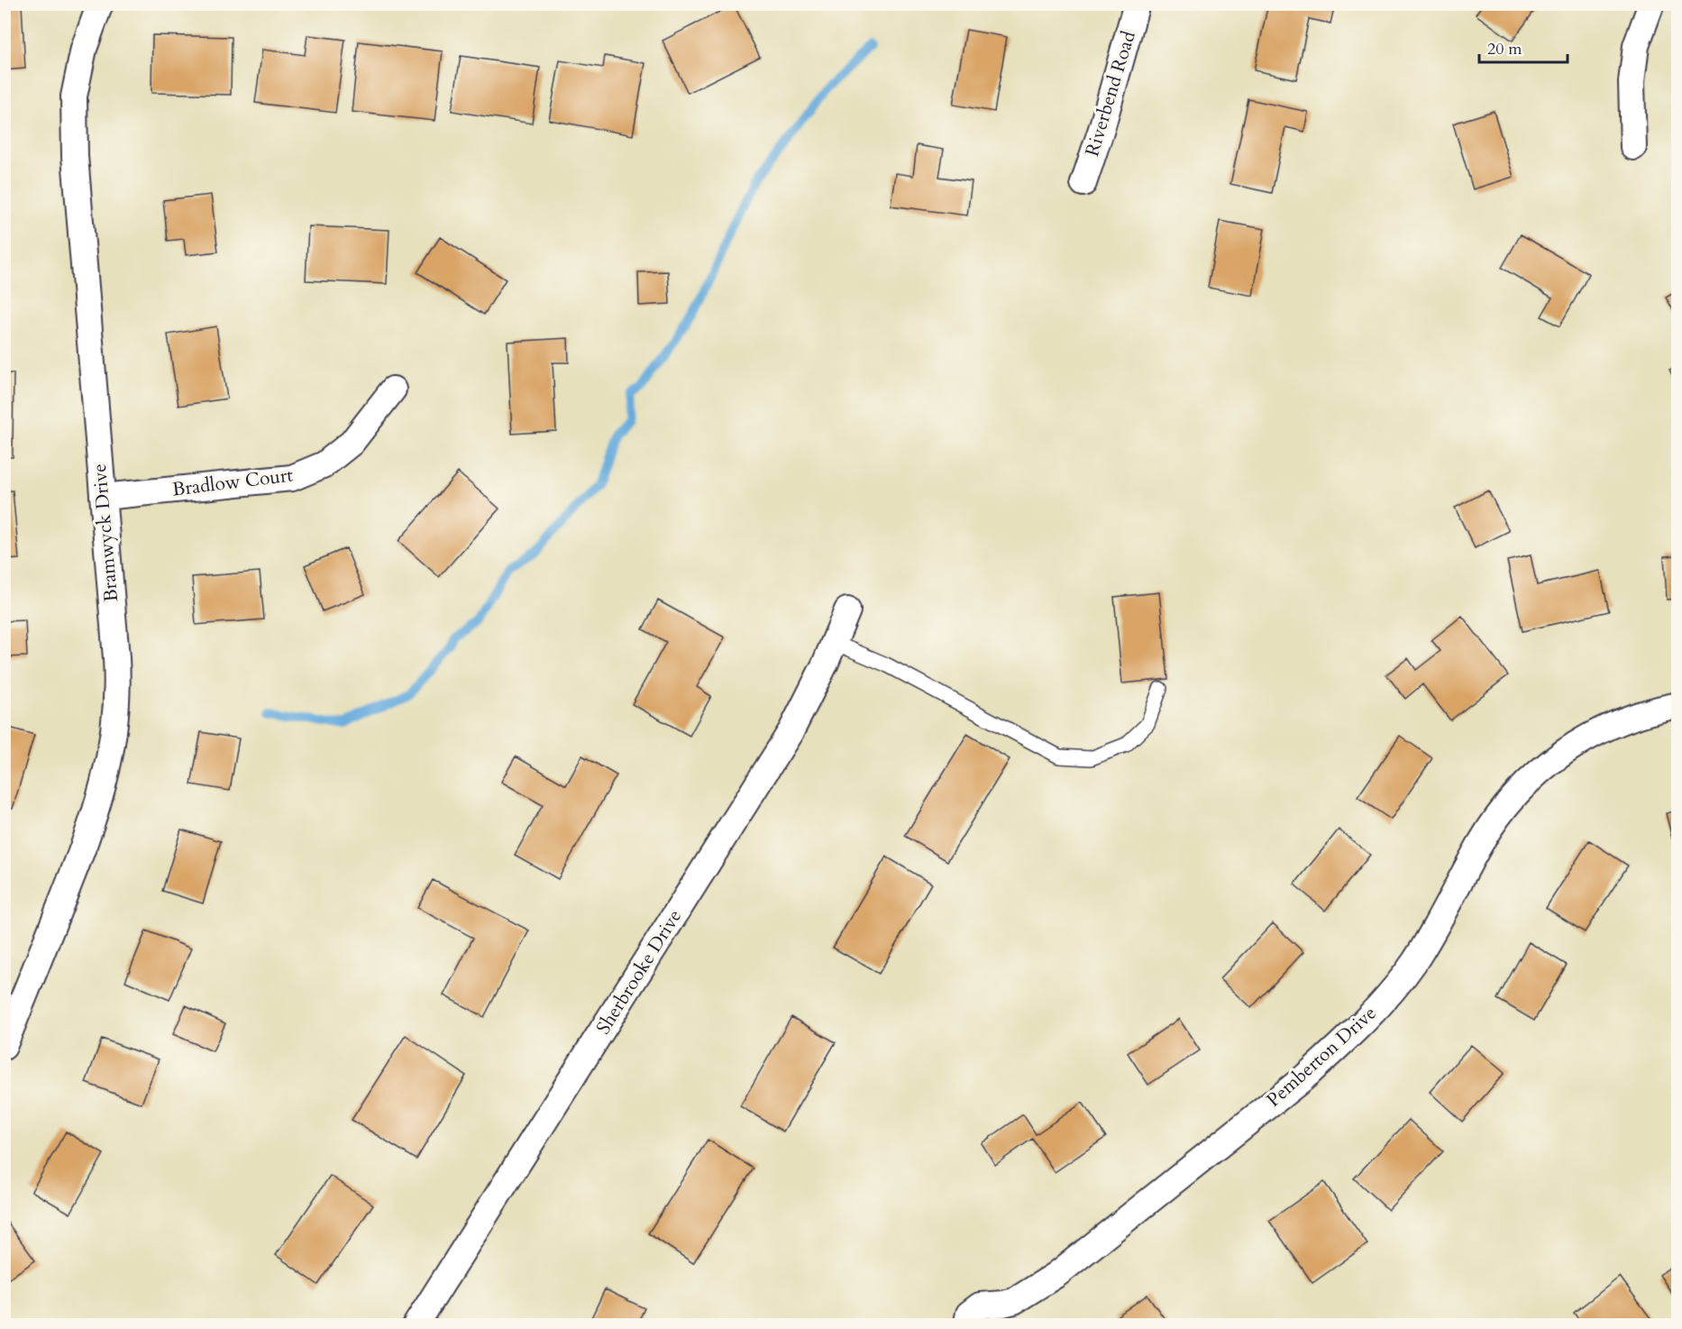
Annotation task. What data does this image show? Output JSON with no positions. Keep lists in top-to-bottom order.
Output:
{
  "streets": {
    "street": [
      "Riverbend Road",
      "Bradlow Court",
      "Bramwyck Drive",
      "Sherbrooke Drive",
      "Pemberton Drive"
    ]
  },
  "crossings": [
    ["Bradlow Court", "Bramwyck Drive"]
  ],
  "scale_bar": "20 m"
}
